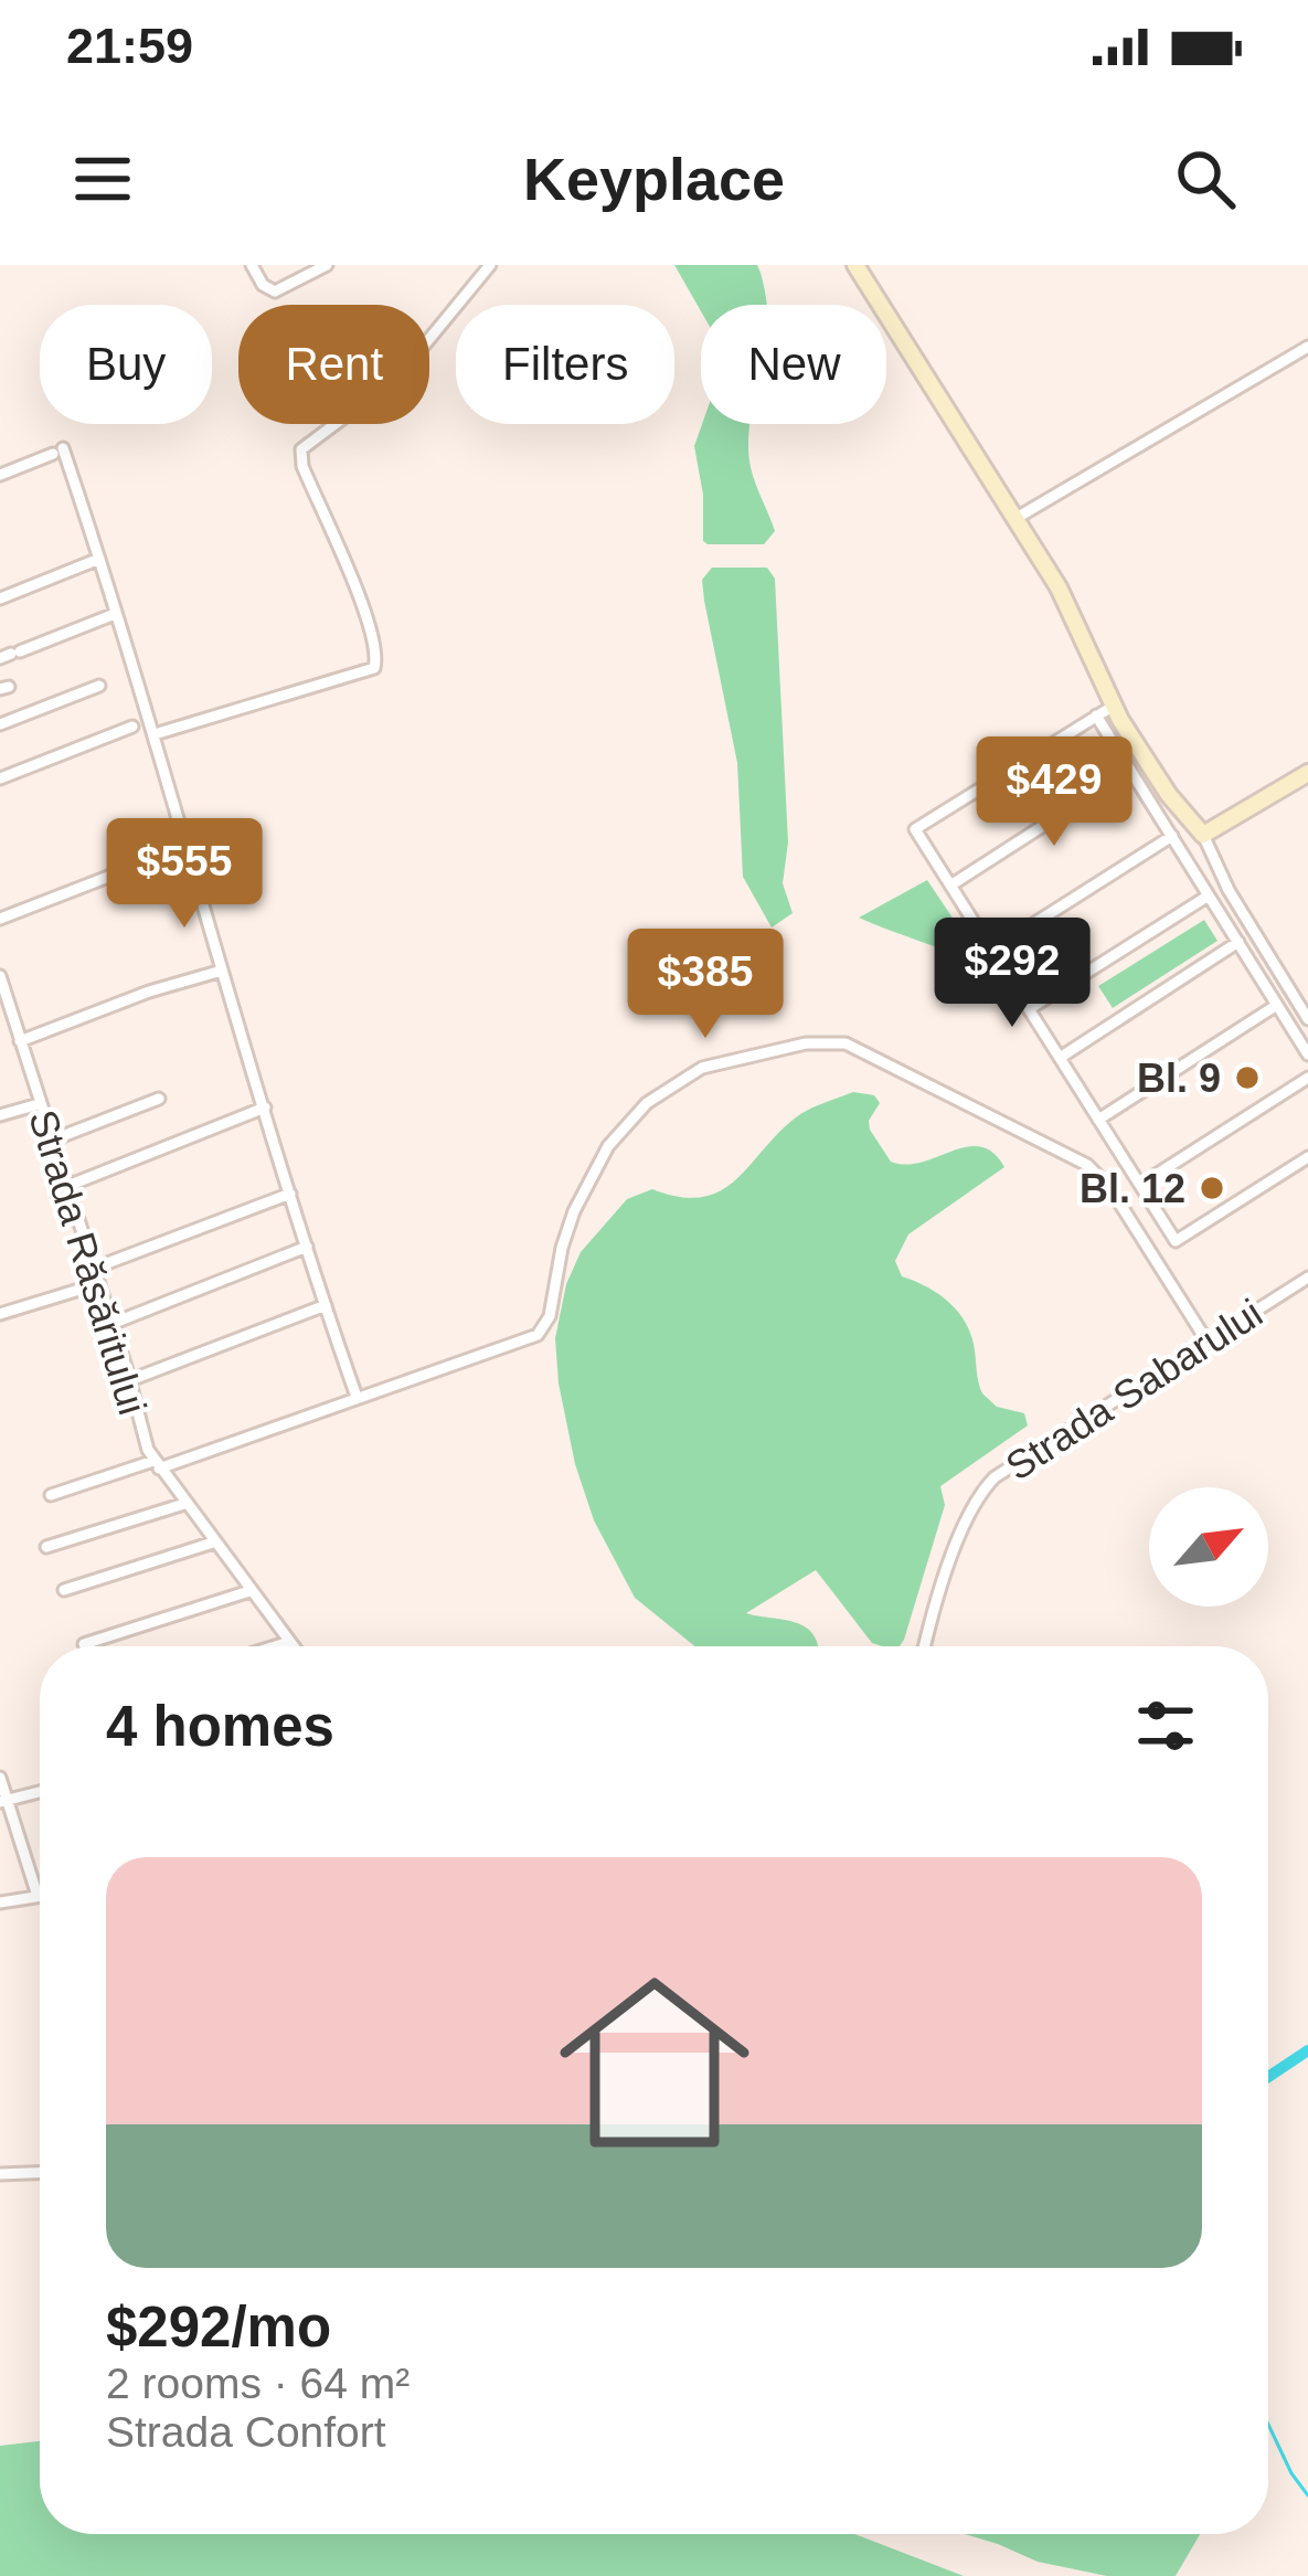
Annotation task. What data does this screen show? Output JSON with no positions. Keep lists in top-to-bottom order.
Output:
{
  "streets": {
    "street": ["Strada Răsăritului", "Strada Sabarului"]
  },
  "crossings": [
    ["Strada Răsăritului", "Strada Sabarului"]
  ],
  "places": ["Bl. 9", "Bl. 12"],
  "north": "top right",
  "page": {
    "status": "21:59",
    "header": "Keyplace",
    "chip": [
      "Buy",
      "Rent",
      "Filters",
      "New"
    ],
    "price": [
      "$429",
      "$555",
      "$292",
      "$385"
    ],
    "heading": "4 homes",
    "list": [
      {
        "name": "$292/mo",
        "note": "2 rooms · 64 m² · Strada Confort"
      }
    ]
  }
}
